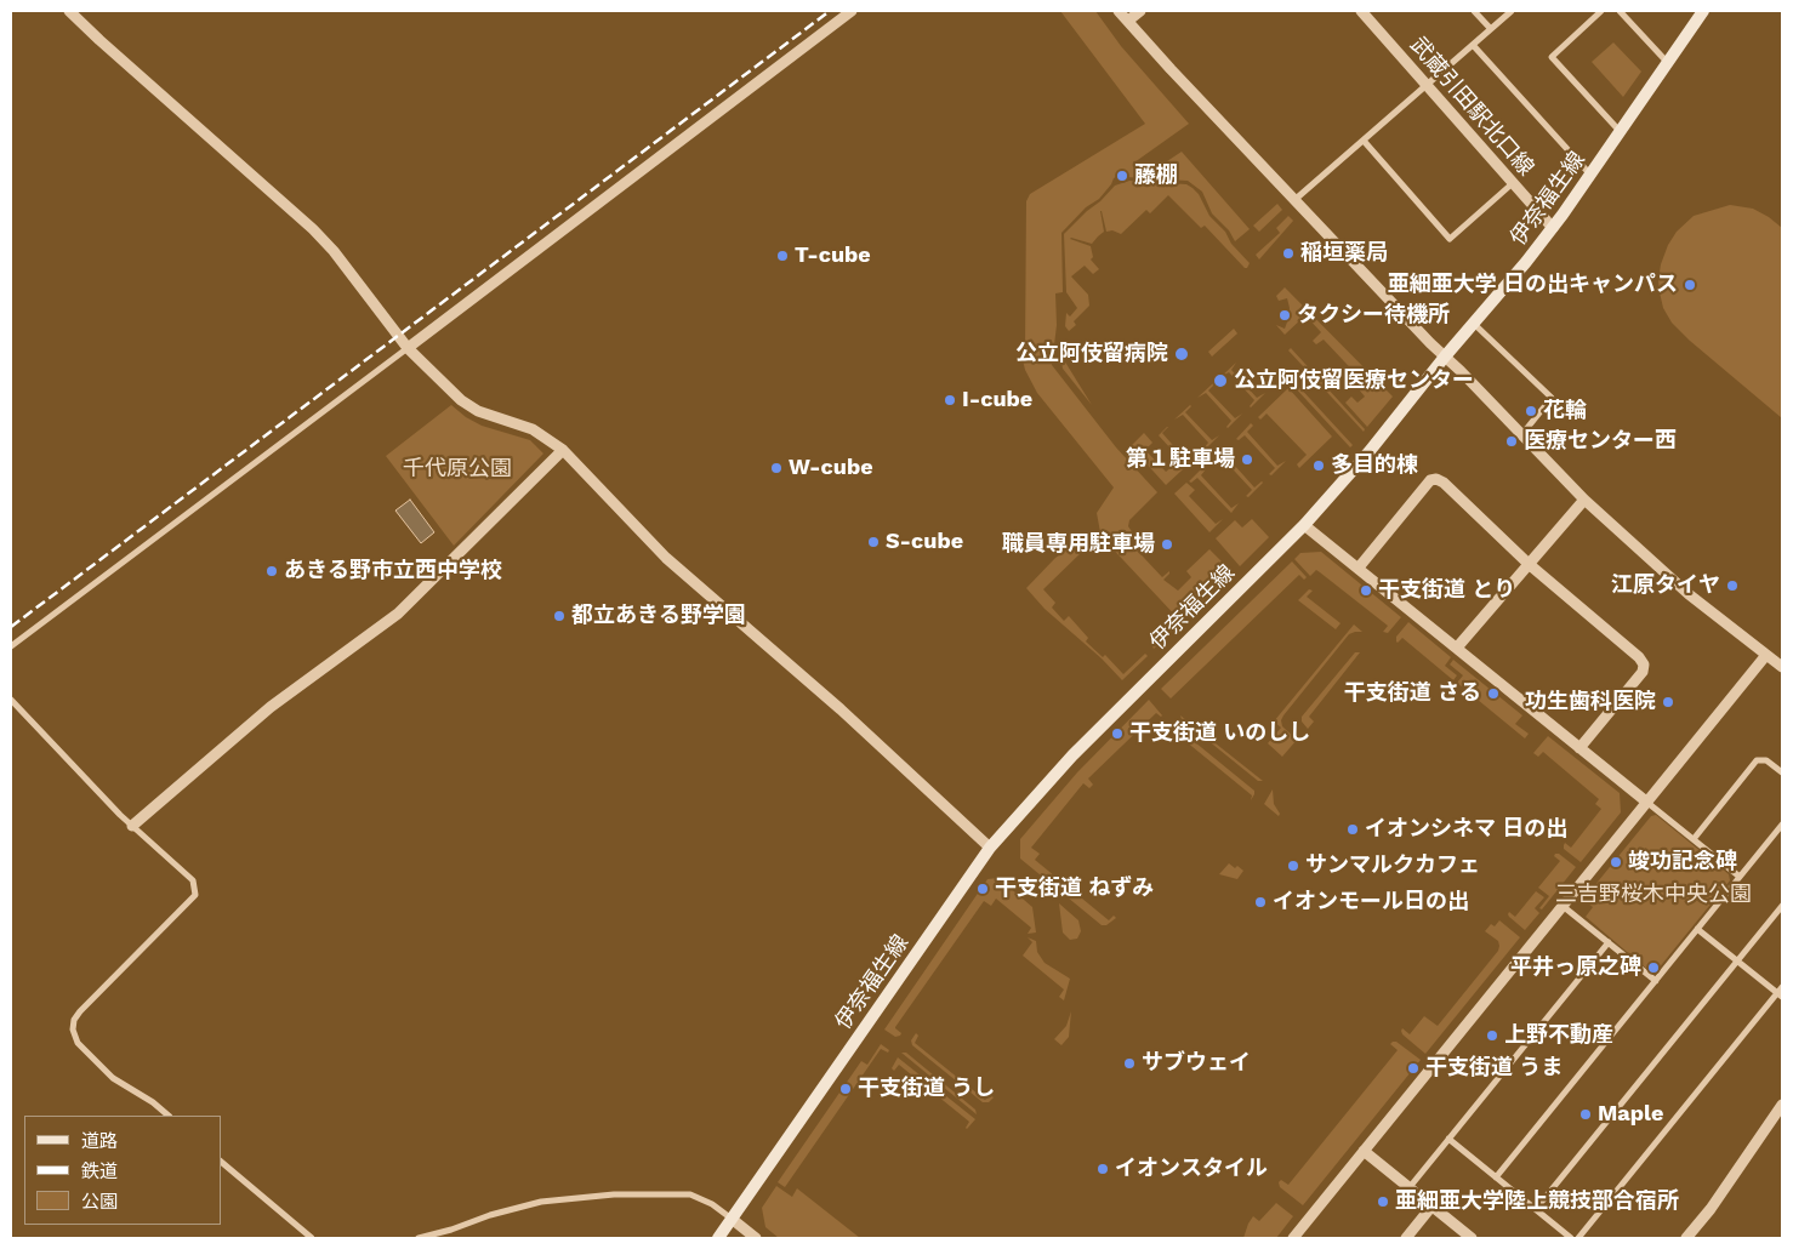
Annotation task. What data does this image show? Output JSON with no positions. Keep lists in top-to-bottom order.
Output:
{
  "streets": {
    "main road": ["伊奈福生線"],
    "street": ["武蔵引田駅北口線"]
  },
  "crossings": [
    ["武蔵引田駅北口線", "伊奈福生線"]
  ],
  "parks": ["千代原公園", "三吉野桜木中央公園"],
  "places": [
    "藤棚",
    "稲垣薬局",
    "T-cube",
    "亜細亜大学 日の出キャンパス",
    "タクシー待機所",
    "公立阿伎留病院",
    "公立阿伎留医療センター",
    "I-cube",
    "花輪",
    "医療センター西",
    "第１駐車場",
    "多目的棟",
    "W-cube",
    "S-cube",
    "職員専用駐車場",
    "あきる野市立西中学校",
    "江原タイヤ",
    "干支街道 とり",
    "都立あきる野学園",
    "干支街道 さる",
    "功生歯科医院",
    "干支街道 いのしし",
    "イオンシネマ 日の出",
    "竣功記念碑",
    "サンマルクカフェ",
    "干支街道 ねずみ",
    "イオンモール日の出",
    "平井っ原之碑",
    "上野不動産",
    "サブウェイ",
    "干支街道 うま",
    "干支街道 うし",
    "Maple",
    "イオンスタイル",
    "亜細亜大学陸上競技部合宿所"
  ],
  "legend": ["道路", "鉄道", "公園"]
}
